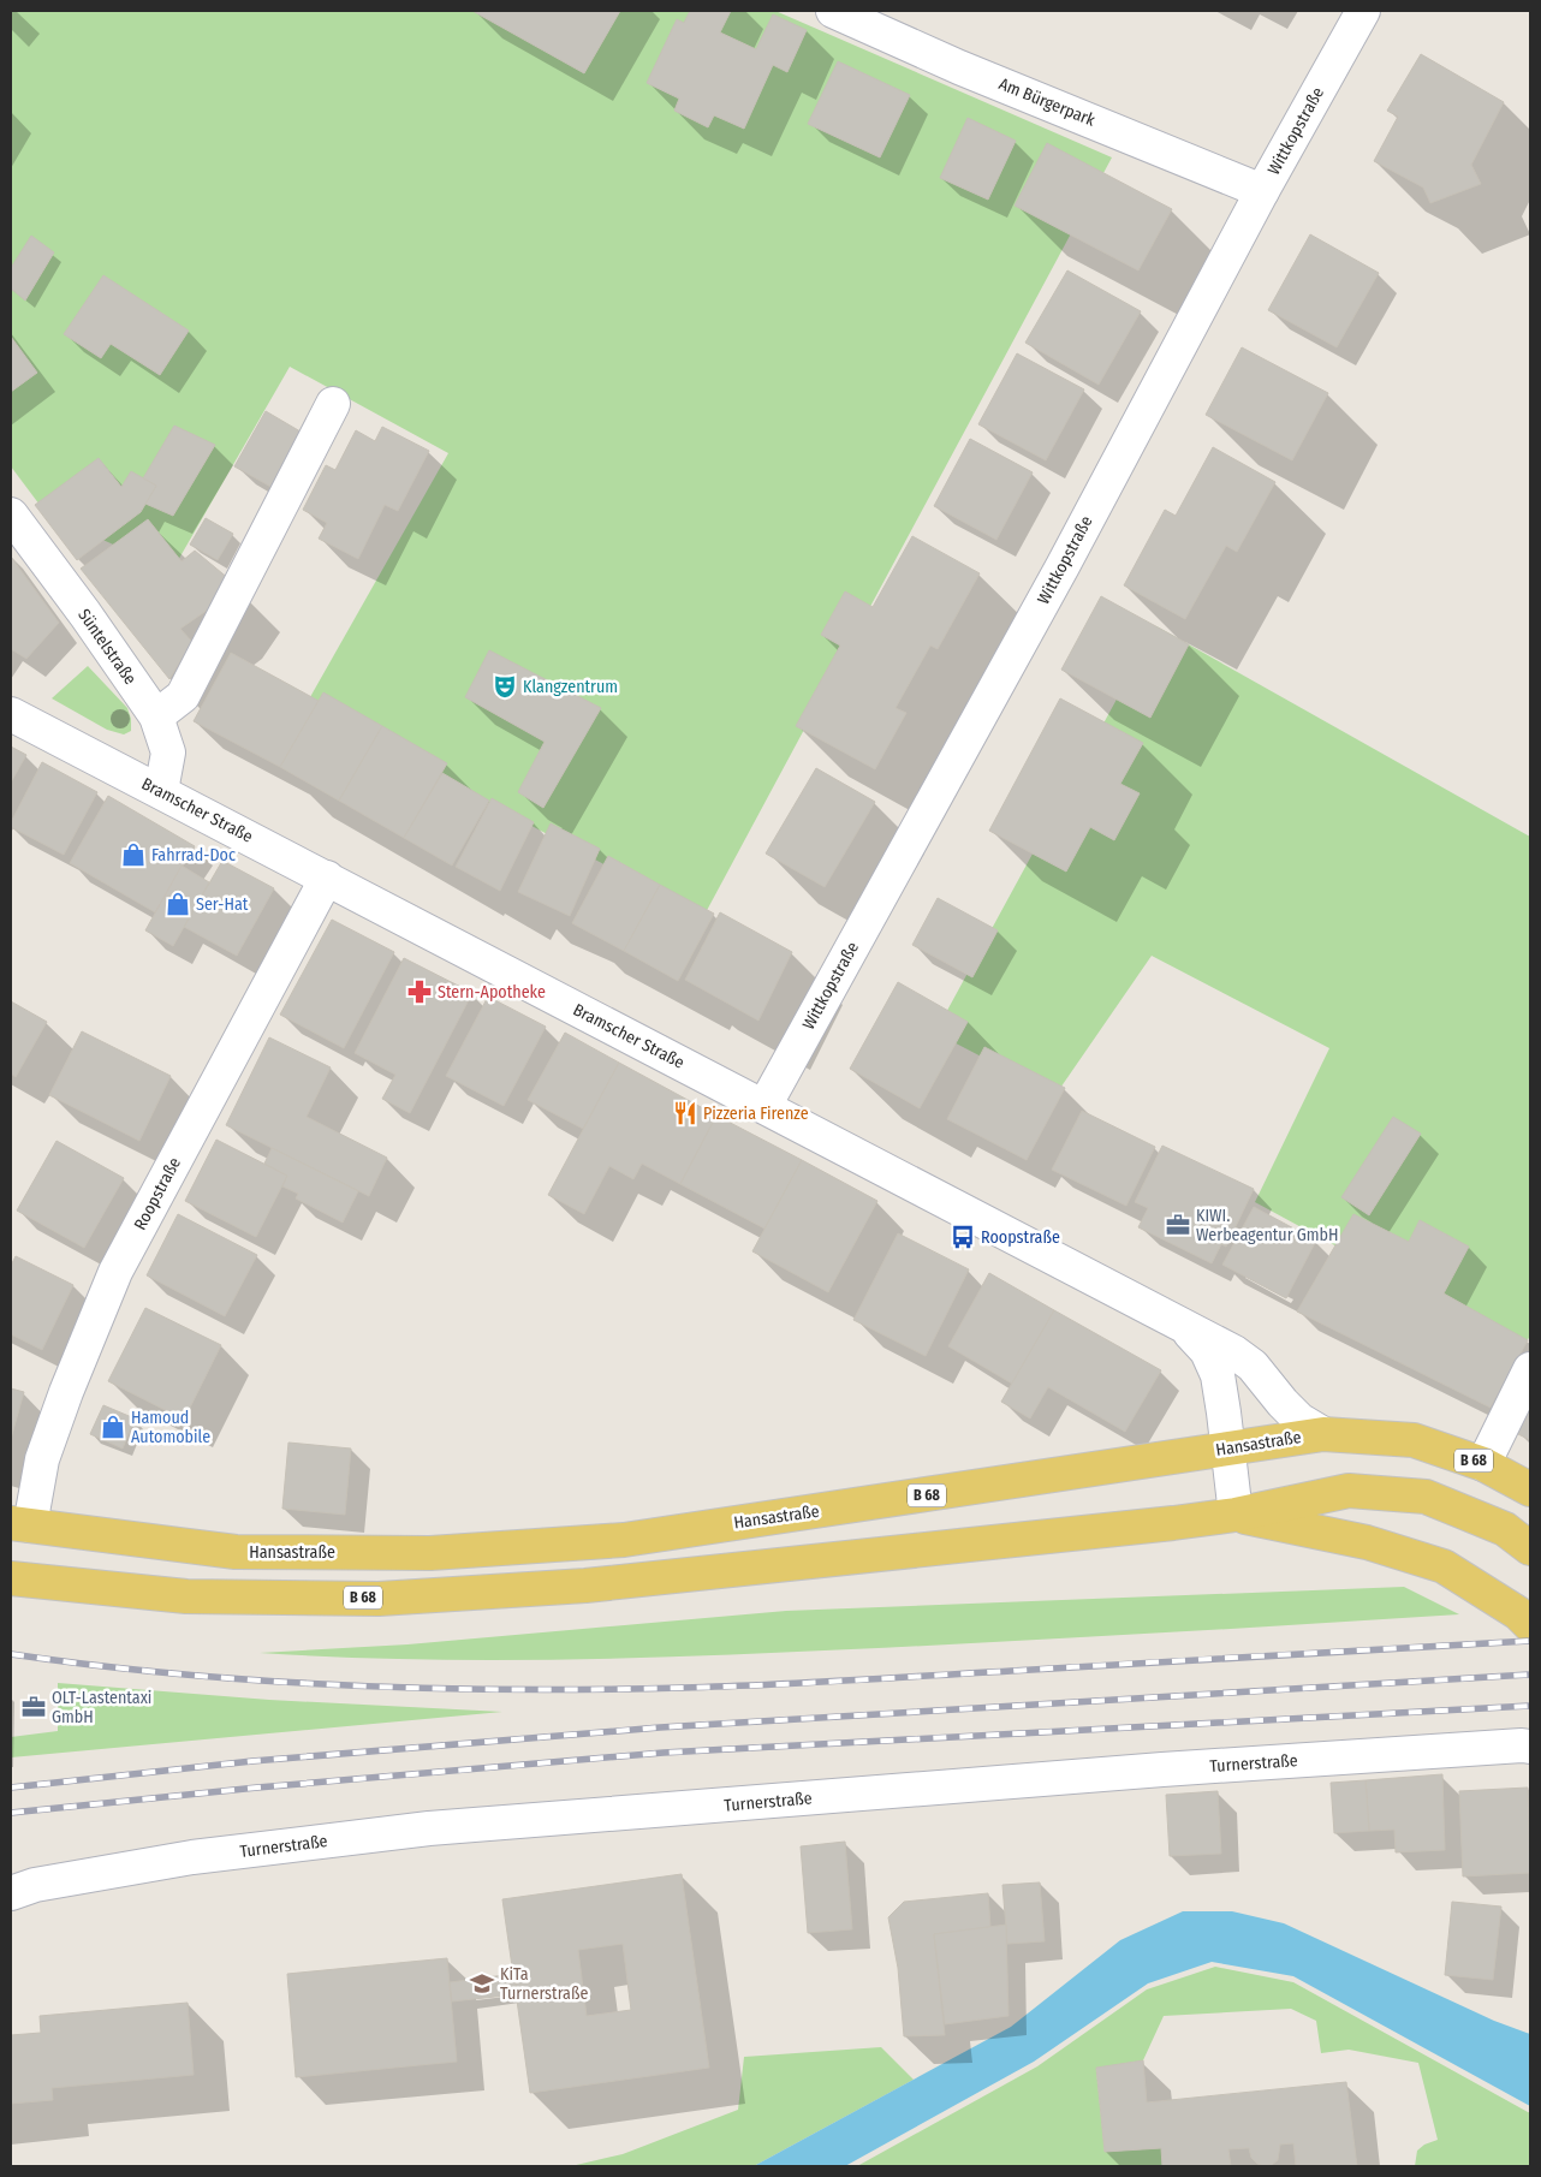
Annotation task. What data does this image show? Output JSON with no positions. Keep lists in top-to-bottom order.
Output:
{
  "streets": {
    "main road": ["Hansastraße", "B 68"],
    "street": [
      "Am Bürgerpark",
      "Wittkopstraße",
      "Süntelstraße",
      "Bramscher Straße",
      "Roopstraße",
      "Turnerstraße"
    ]
  },
  "crossings": [
    ["Am Bürgerpark", "Wittkopstraße"],
    ["Wittkopstraße", "Bramscher Straße"],
    ["Süntelstraße", "Bramscher Straße"],
    ["Bramscher Straße", "Roopstraße"],
    ["Bramscher Straße", "Hansastraße"],
    ["Bramscher Straße", "B 68"],
    ["Roopstraße", "Hansastraße"]
  ],
  "places": {
    "theatre": ["Klangzentrum"],
    "shop": ["Fahrrad-Doc", "Ser-Hat", "Hamoud Automobile"],
    "pharmacy": ["Stern-Apotheke"],
    "restaurant": ["Pizzeria Firenze"],
    "office": ["KIWI. Werbeagentur GmbH", "OLT-Lastentaxi GmbH"],
    "bus stop": ["Roopstraße"],
    "school or university": ["KiTa Turnerstraße"]
  }
}
